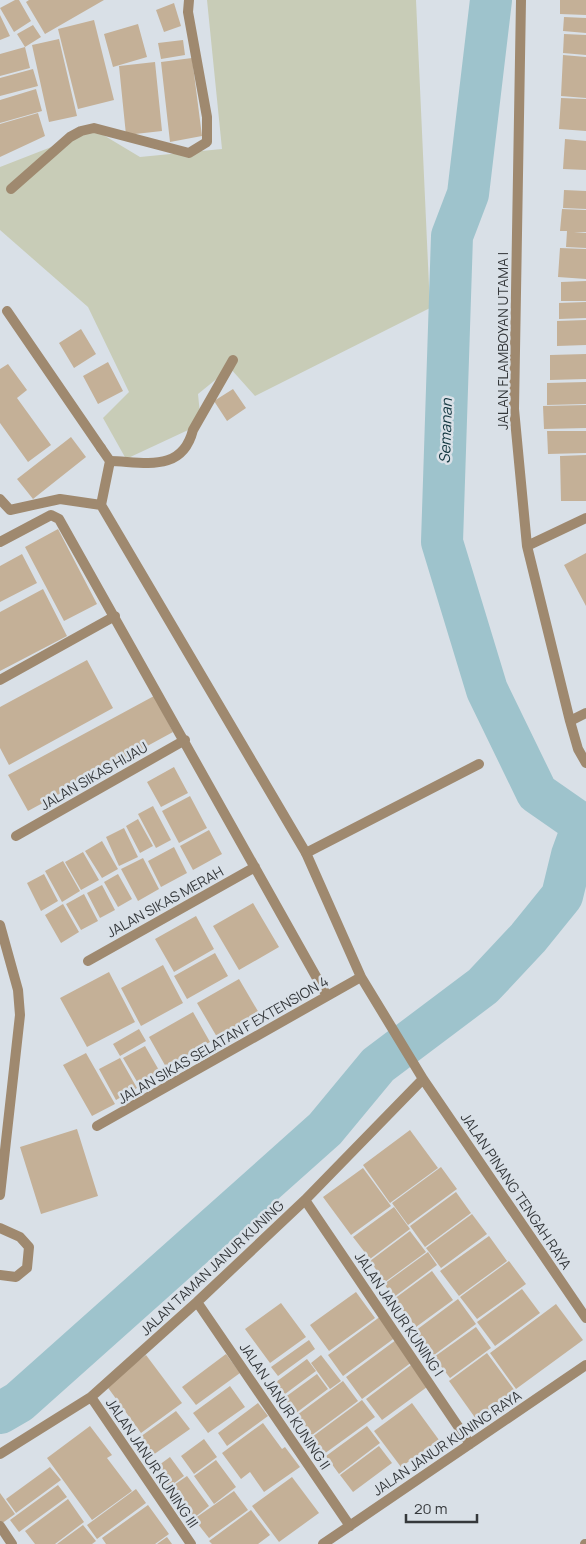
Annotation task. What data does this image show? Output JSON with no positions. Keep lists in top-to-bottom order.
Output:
{
  "streets": {
    "street": [
      "JALAN FLAMBOYAN UTAMA I",
      "JALAN SIKAS HIJAU",
      "JALAN SIKAS MERAH",
      "JALAN SIKAS SELATAN F EXTENSION 4",
      "JALAN PINANG TENGAH RAYA",
      "JALAN TAMAN JANUR KUNING",
      "JALAN JANUR KUNING I",
      "JALAN JANUR KUNING II",
      "JALAN JANUR KUNING RAYA",
      "JALAN JANUR KUNING III"
    ]
  },
  "crossings": [
    ["JALAN SIKAS SELATAN F EXTENSION 4", "JALAN PINANG TENGAH RAYA"],
    ["JALAN PINANG TENGAH RAYA", "JALAN TAMAN JANUR KUNING"],
    ["JALAN TAMAN JANUR KUNING", "JALAN JANUR KUNING I"],
    ["JALAN TAMAN JANUR KUNING", "JALAN JANUR KUNING II"],
    ["JALAN TAMAN JANUR KUNING", "JALAN JANUR KUNING III"],
    ["JALAN JANUR KUNING I", "JALAN JANUR KUNING RAYA"],
    ["JALAN JANUR KUNING II", "JALAN JANUR KUNING RAYA"]
  ],
  "water": ["Semanan"],
  "scale_bar": "20 m"
}
